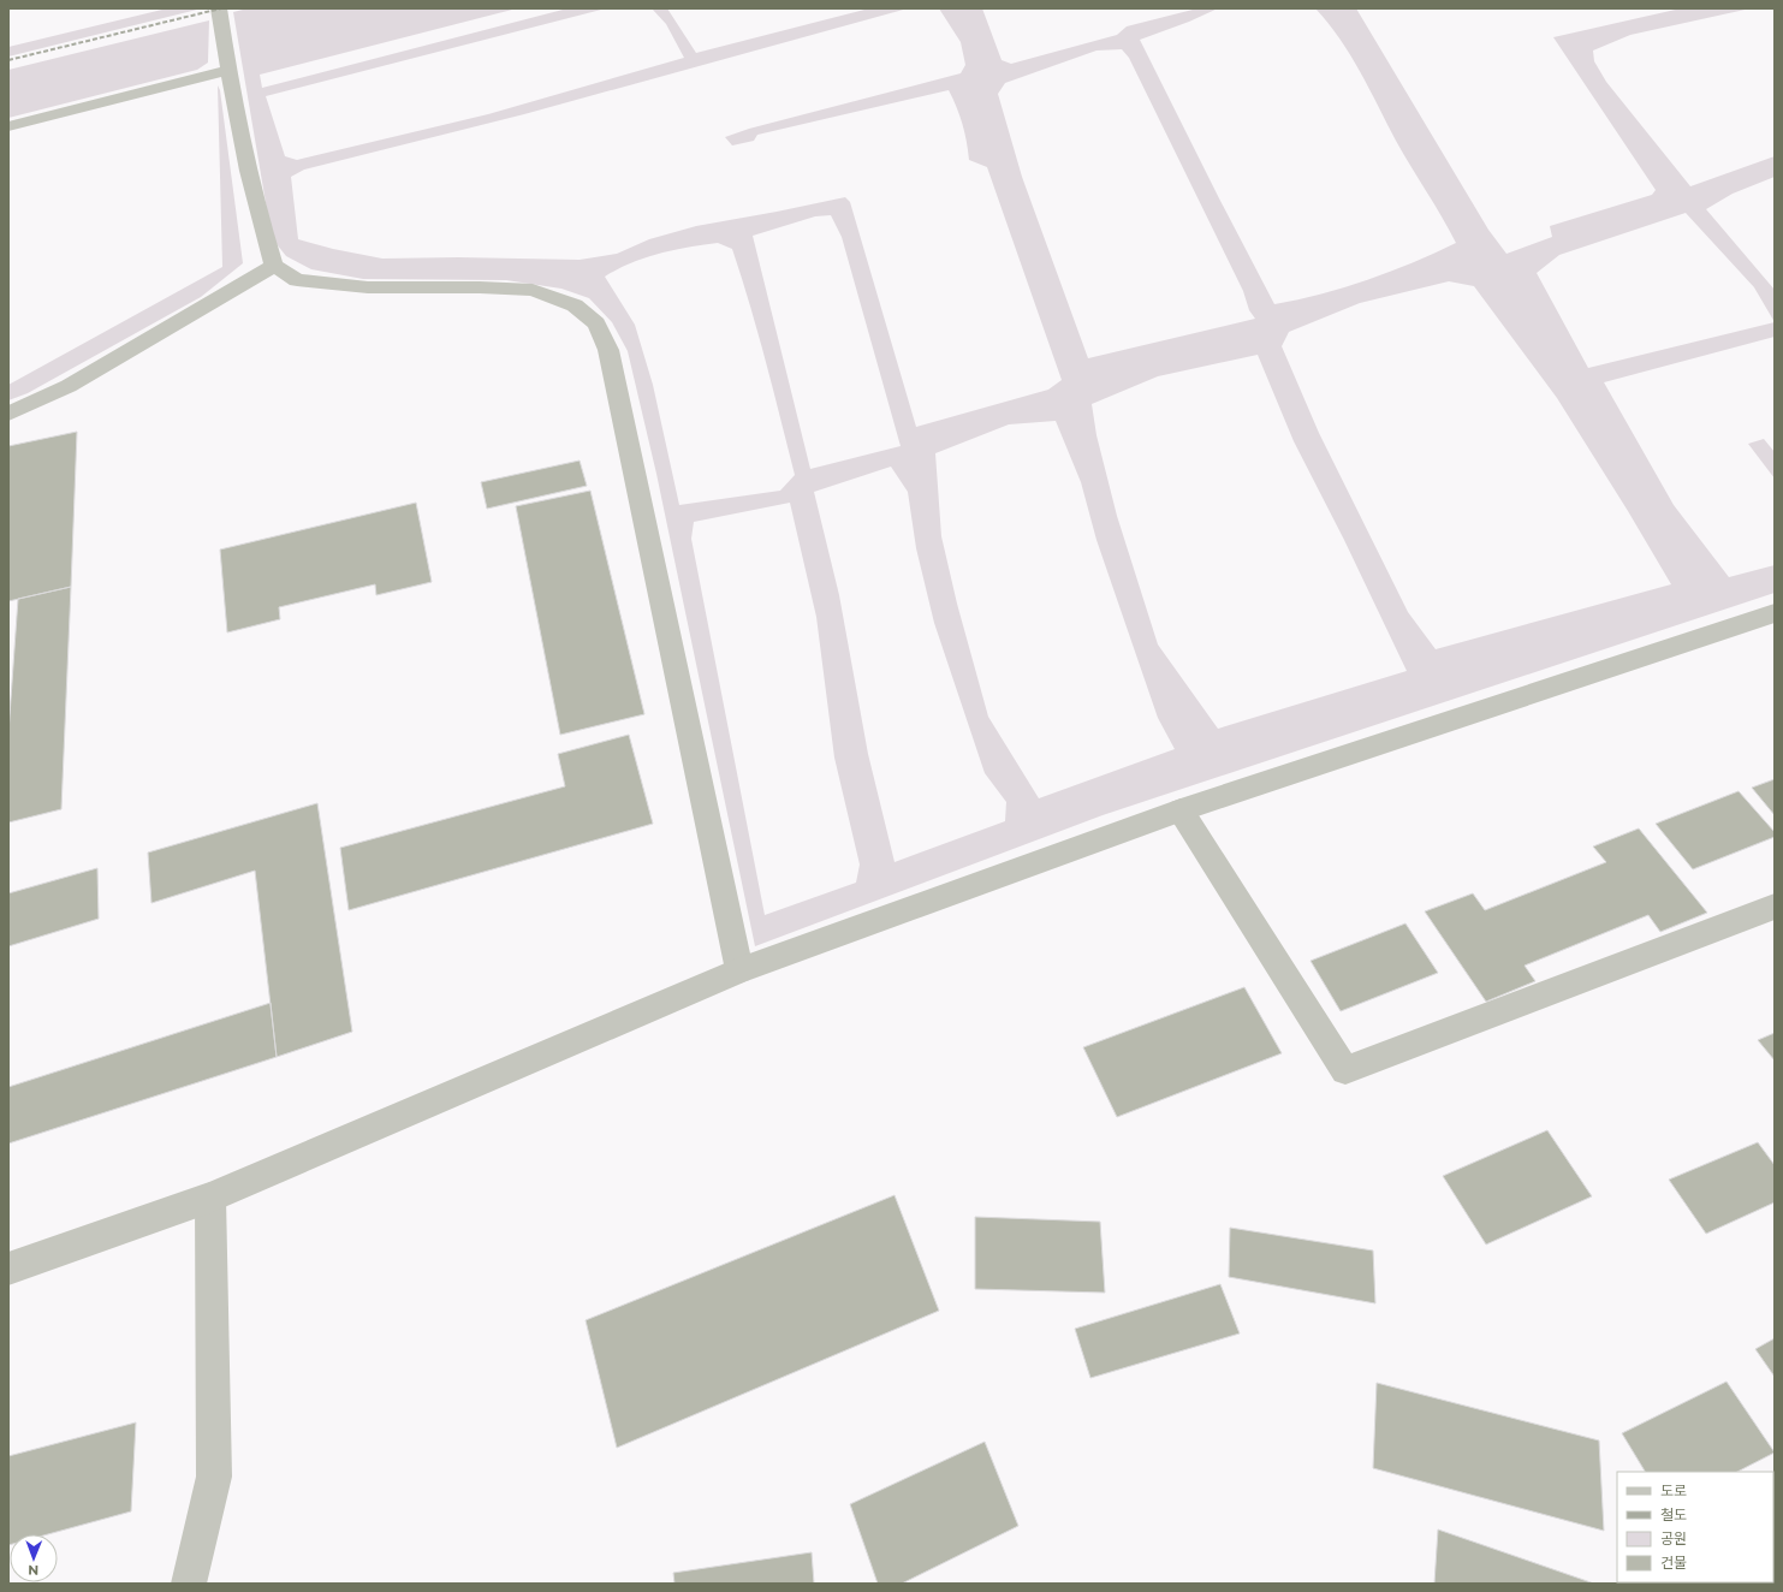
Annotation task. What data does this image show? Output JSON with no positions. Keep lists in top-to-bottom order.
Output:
{
  "legend": [
    "도로",
    "철도",
    "공원",
    "건물"
  ],
  "north": "bottom"
}
